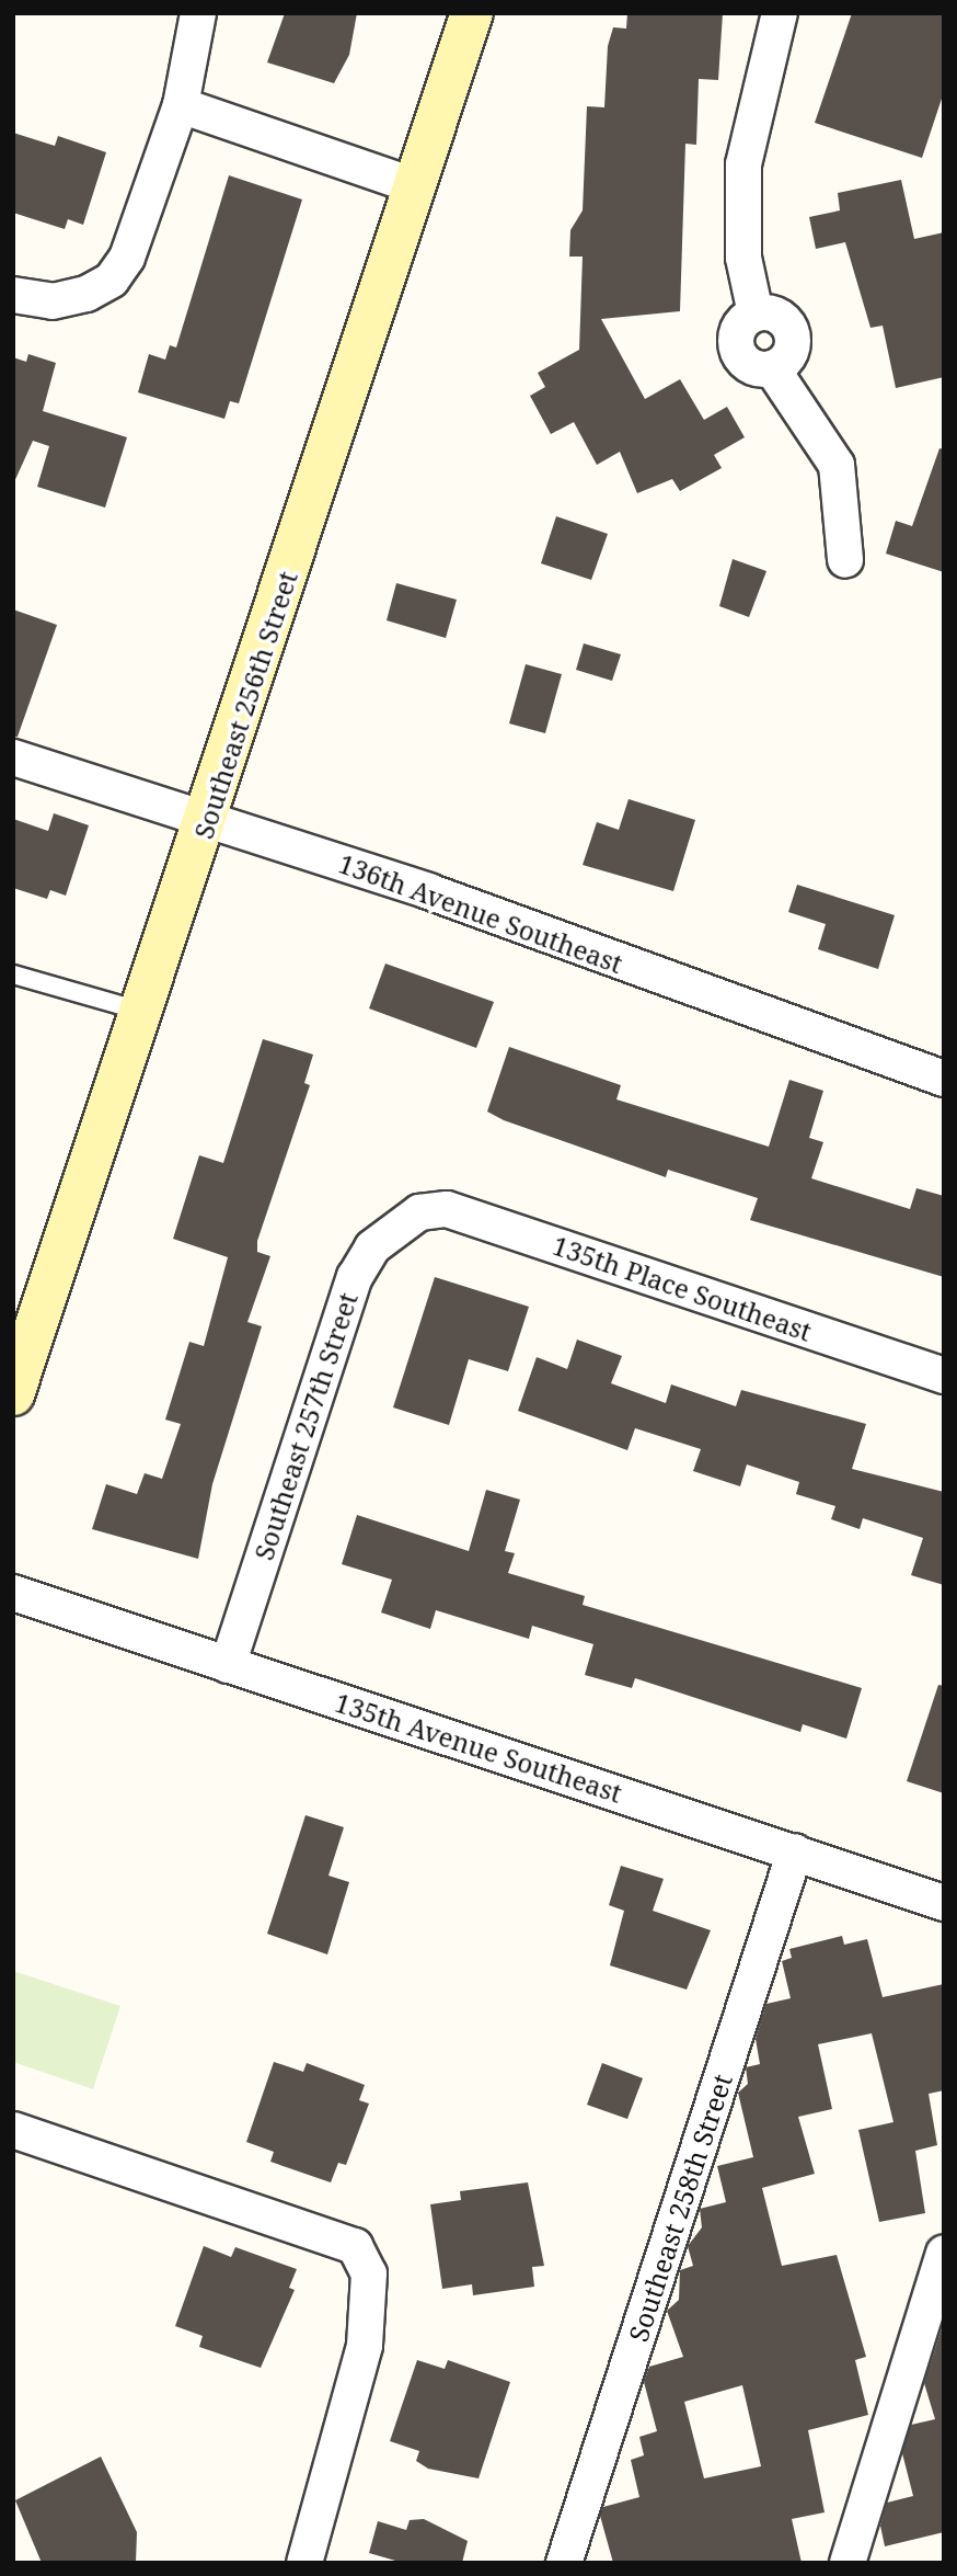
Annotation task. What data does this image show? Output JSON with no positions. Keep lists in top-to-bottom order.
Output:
{
  "streets": {
    "main road": ["Southeast 256th Street"],
    "street": [
      "136th Avenue Southeast",
      "135th Place Southeast",
      "Southeast 257th Street",
      "135th Avenue Southeast",
      "Southeast 258th Street"
    ]
  },
  "crossings": [
    ["Southeast 256th Street", "136th Avenue Southeast"],
    ["135th Place Southeast", "Southeast 257th Street"],
    ["Southeast 257th Street", "135th Avenue Southeast"],
    ["135th Avenue Southeast", "Southeast 258th Street"]
  ]
}
